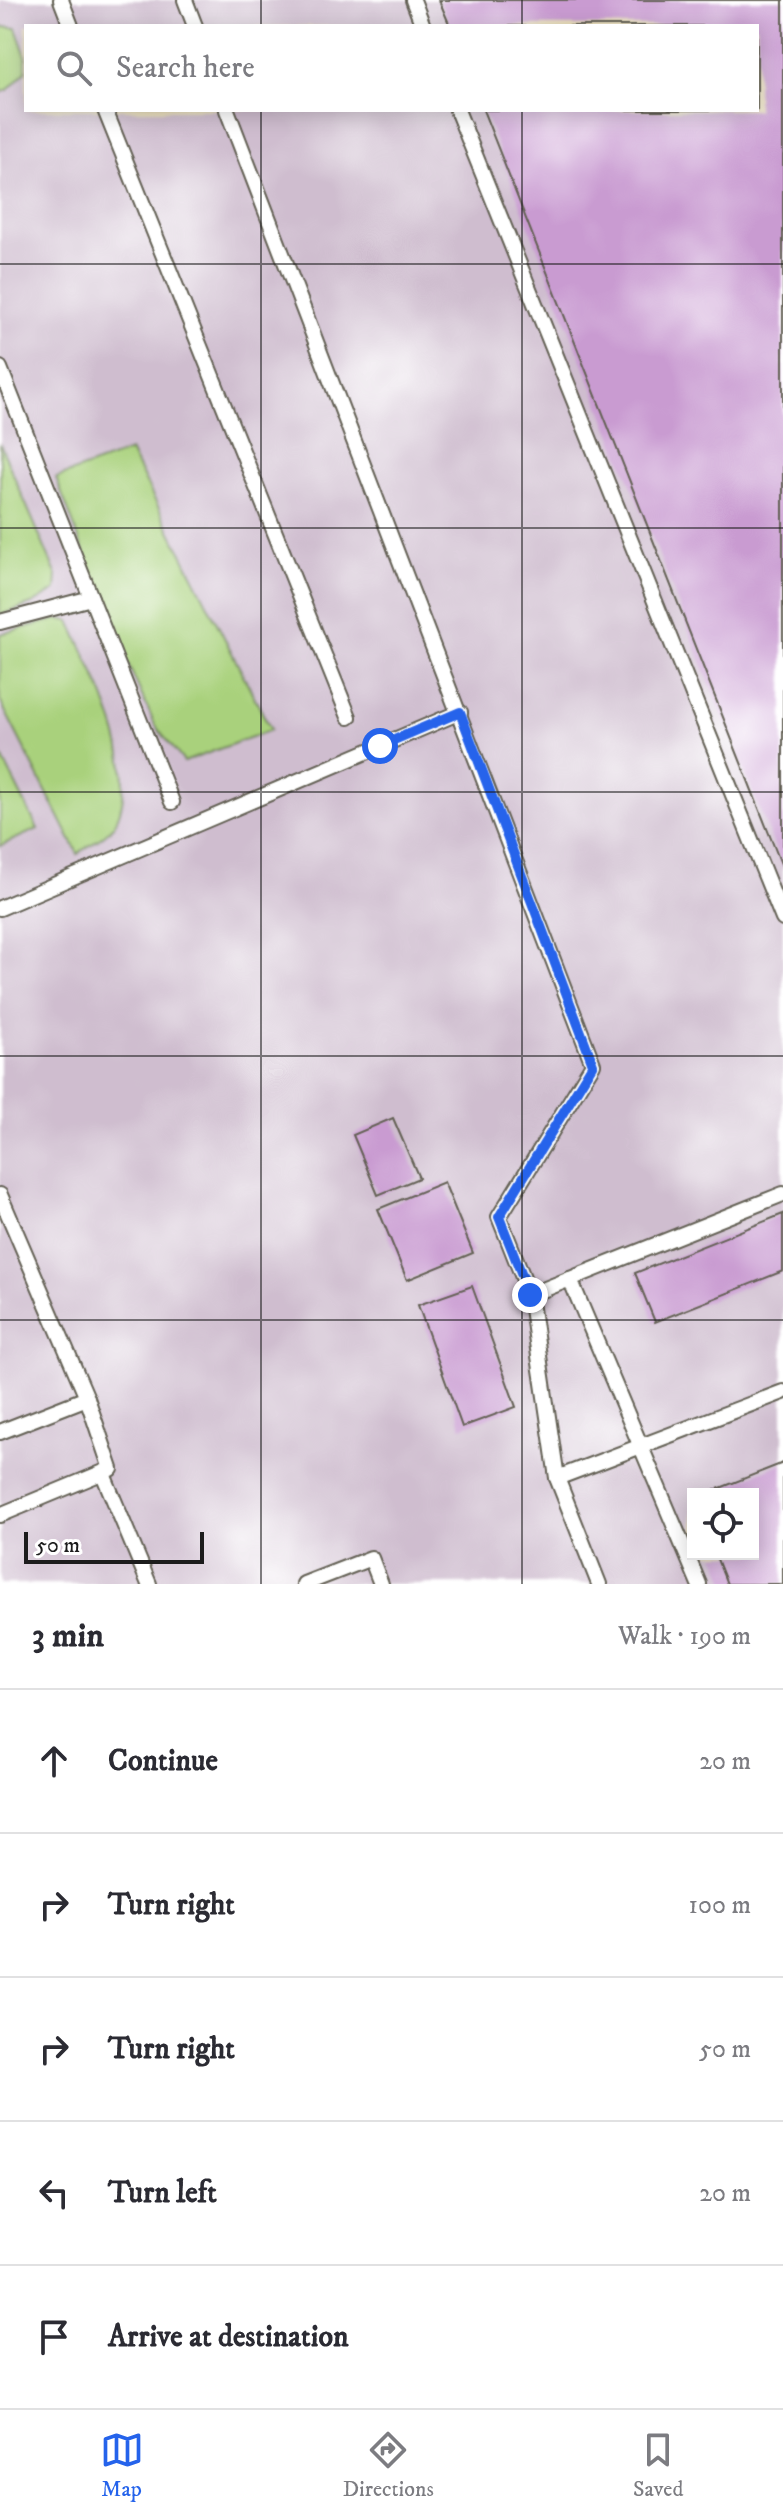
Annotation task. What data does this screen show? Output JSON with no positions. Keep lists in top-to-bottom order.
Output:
{
  "scale_bar": "50 m",
  "page": {
    "search": "Search here",
    "scale": "50 m",
    "heading": ["3 min", "Walk · 190 m"],
    "list": [
      ["Continue", "20 m"],
      ["Turn right", "100 m"],
      ["Turn right", "50 m"],
      ["Turn left", "20 m"],
      "Arrive at destination"
    ],
    "nav": ["Map", "Directions", "Saved"]
  }
}
